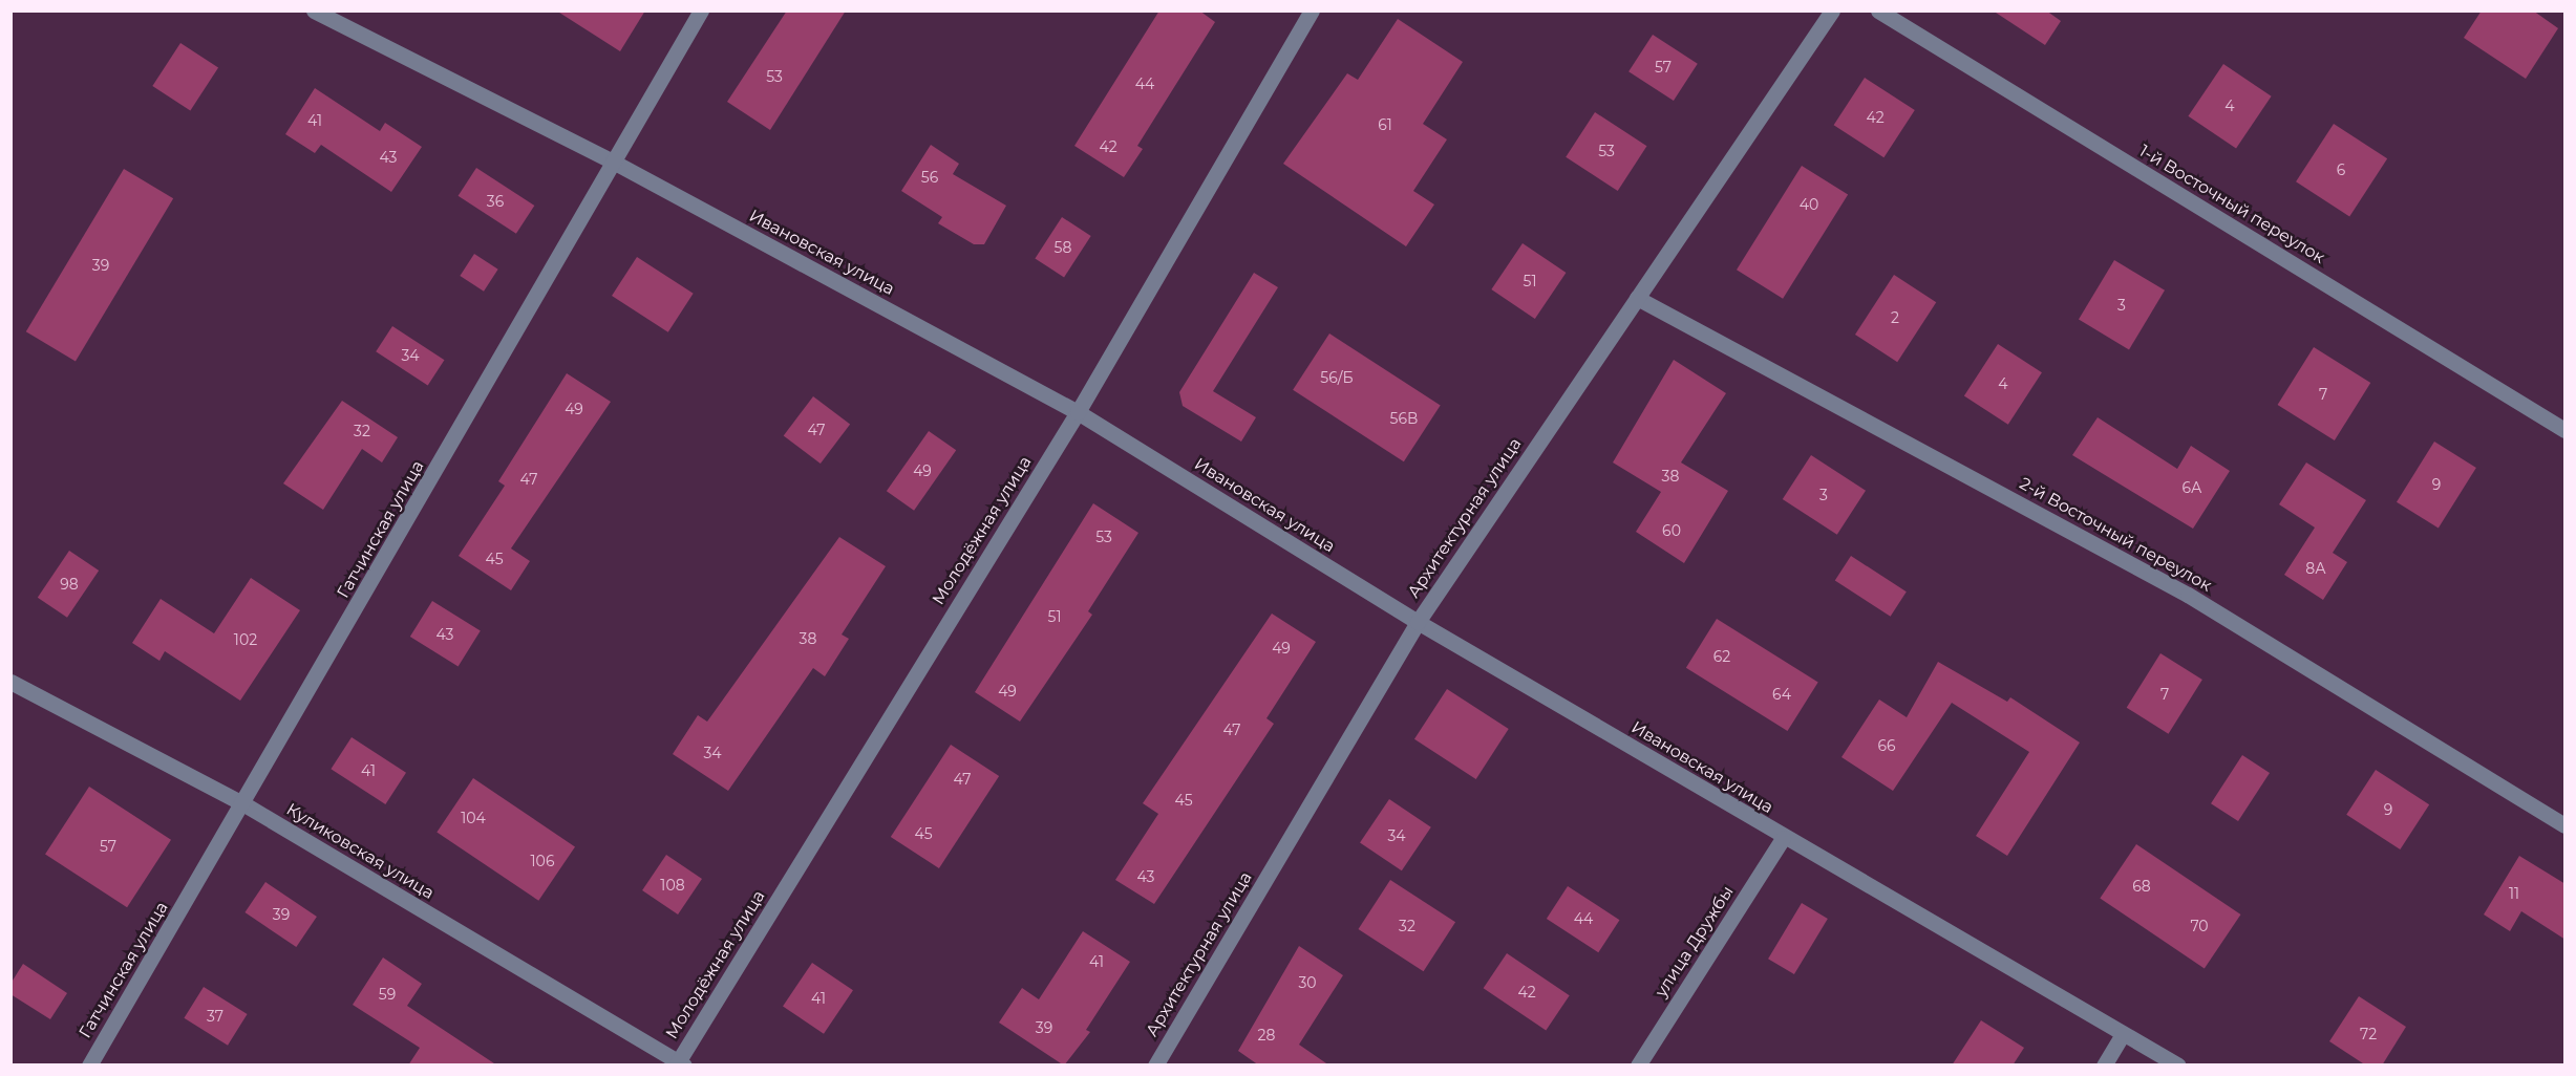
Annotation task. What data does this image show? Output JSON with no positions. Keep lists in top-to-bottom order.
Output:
{
  "streets": {
    "street": [
      "1-й Восточный переулок",
      "Ивановская улица",
      "Архитектурная улица",
      "Гатчинская улица",
      "Молодёжная улица",
      "2-й Восточный переулок",
      "Куликовская улица",
      "улица Дружбы"
    ]
  },
  "crossings": [
    ["Ивановская улица", "Архитектурная улица"],
    ["Ивановская улица", "Гатчинская улица"],
    ["Ивановская улица", "Молодёжная улица"],
    ["Ивановская улица", "улица Дружбы"],
    ["Архитектурная улица", "2-й Восточный переулок"],
    ["Гатчинская улица", "Куликовская улица"],
    ["Молодёжная улица", "Куликовская улица"]
  ],
  "house_numbers": [
    "57",
    "53",
    "44",
    "4",
    "42",
    "41",
    "61",
    "42",
    "53",
    "43",
    "6",
    "56",
    "36",
    "40",
    "58",
    "39",
    "51",
    "3",
    "2",
    "34",
    "56/Б",
    "4",
    "7",
    "49",
    "56В",
    "47",
    "32",
    "49",
    "38",
    "47",
    "9",
    "6А",
    "3",
    "60",
    "53",
    "45",
    "8А",
    "98",
    "51",
    "43",
    "38",
    "102",
    "49",
    "62",
    "49",
    "64",
    "7",
    "47",
    "66",
    "34",
    "41",
    "47",
    "45",
    "9",
    "104",
    "45",
    "34",
    "57",
    "106",
    "43",
    "108",
    "68",
    "11",
    "39",
    "44",
    "32",
    "70",
    "41",
    "30",
    "42",
    "59",
    "41",
    "37",
    "39",
    "72",
    "28"
  ]
}
